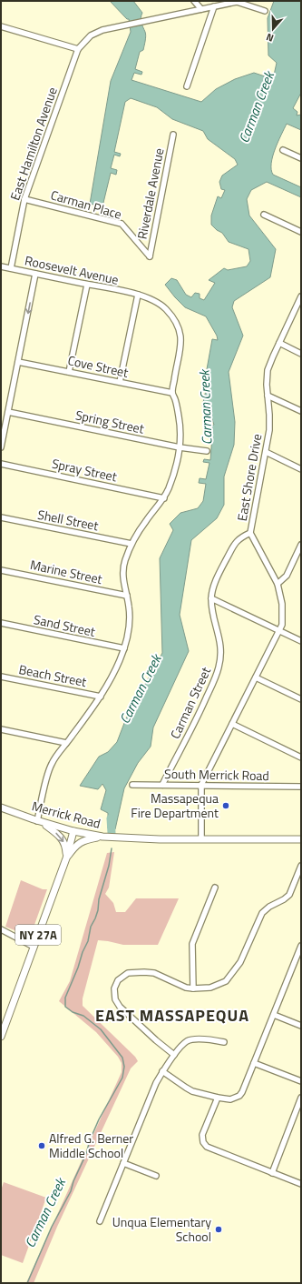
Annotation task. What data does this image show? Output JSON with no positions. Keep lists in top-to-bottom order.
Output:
{
  "streets": {
    "main road": ["Merrick Road", "NY 27A"],
    "street": [
      "East Hamilton Avenue",
      "Riverdale Avenue",
      "Carman Place",
      "Roosevelt Avenue",
      "Cove Street",
      "Spring Street",
      "Spray Street",
      "East Shore Drive",
      "Shell Street",
      "Marine Street",
      "Sand Street",
      "Beach Street",
      "Carman Street",
      "South Merrick Road"
    ]
  },
  "crossings": [
    ["East Hamilton Avenue", "Carman Place"],
    ["East Hamilton Avenue", "Roosevelt Avenue"],
    ["Riverdale Avenue", "Carman Place"],
    ["Roosevelt Avenue", "Cove Street"],
    ["East Shore Drive", "Carman Street"],
    ["East Shore Drive", "South Merrick Road"],
    ["East Shore Drive", "Merrick Road"],
    ["Carman Street", "South Merrick Road"],
    ["Merrick Road", "NY 27A"]
  ],
  "districts": ["EAST MASSAPEQUA"],
  "water": ["Carman Creek"],
  "places": ["Massapequa Fire Department", "Alfred G. Berner Middle School", "Unqua Elementary School"],
  "north": "bottom"
}
